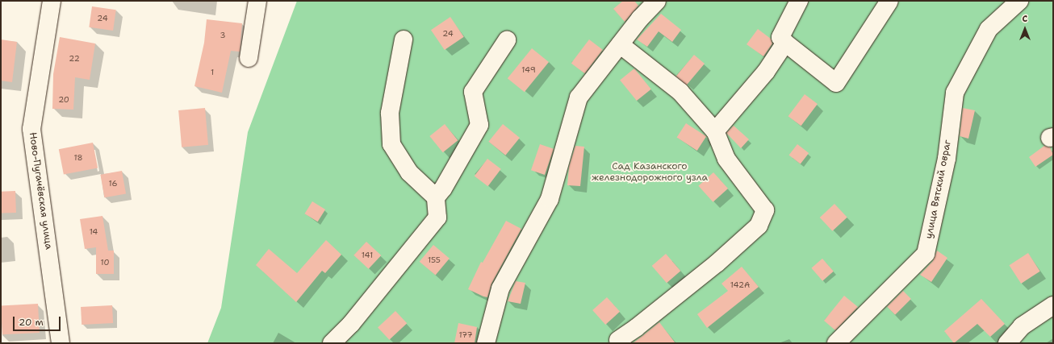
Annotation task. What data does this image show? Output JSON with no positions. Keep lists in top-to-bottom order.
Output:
{
  "streets": {
    "street": ["улица Вятский овраг", "Ново-Пугачёвская улица"]
  },
  "parks": ["Сад Казанского железнодорожного узла"],
  "house_numbers": [
    "24",
    "24",
    "3",
    "22",
    "149",
    "1",
    "20",
    "18",
    "16",
    "14",
    "141",
    "155",
    "10",
    "142А",
    "177"
  ],
  "scale_bar": "20 m",
  "north": "top"
}
